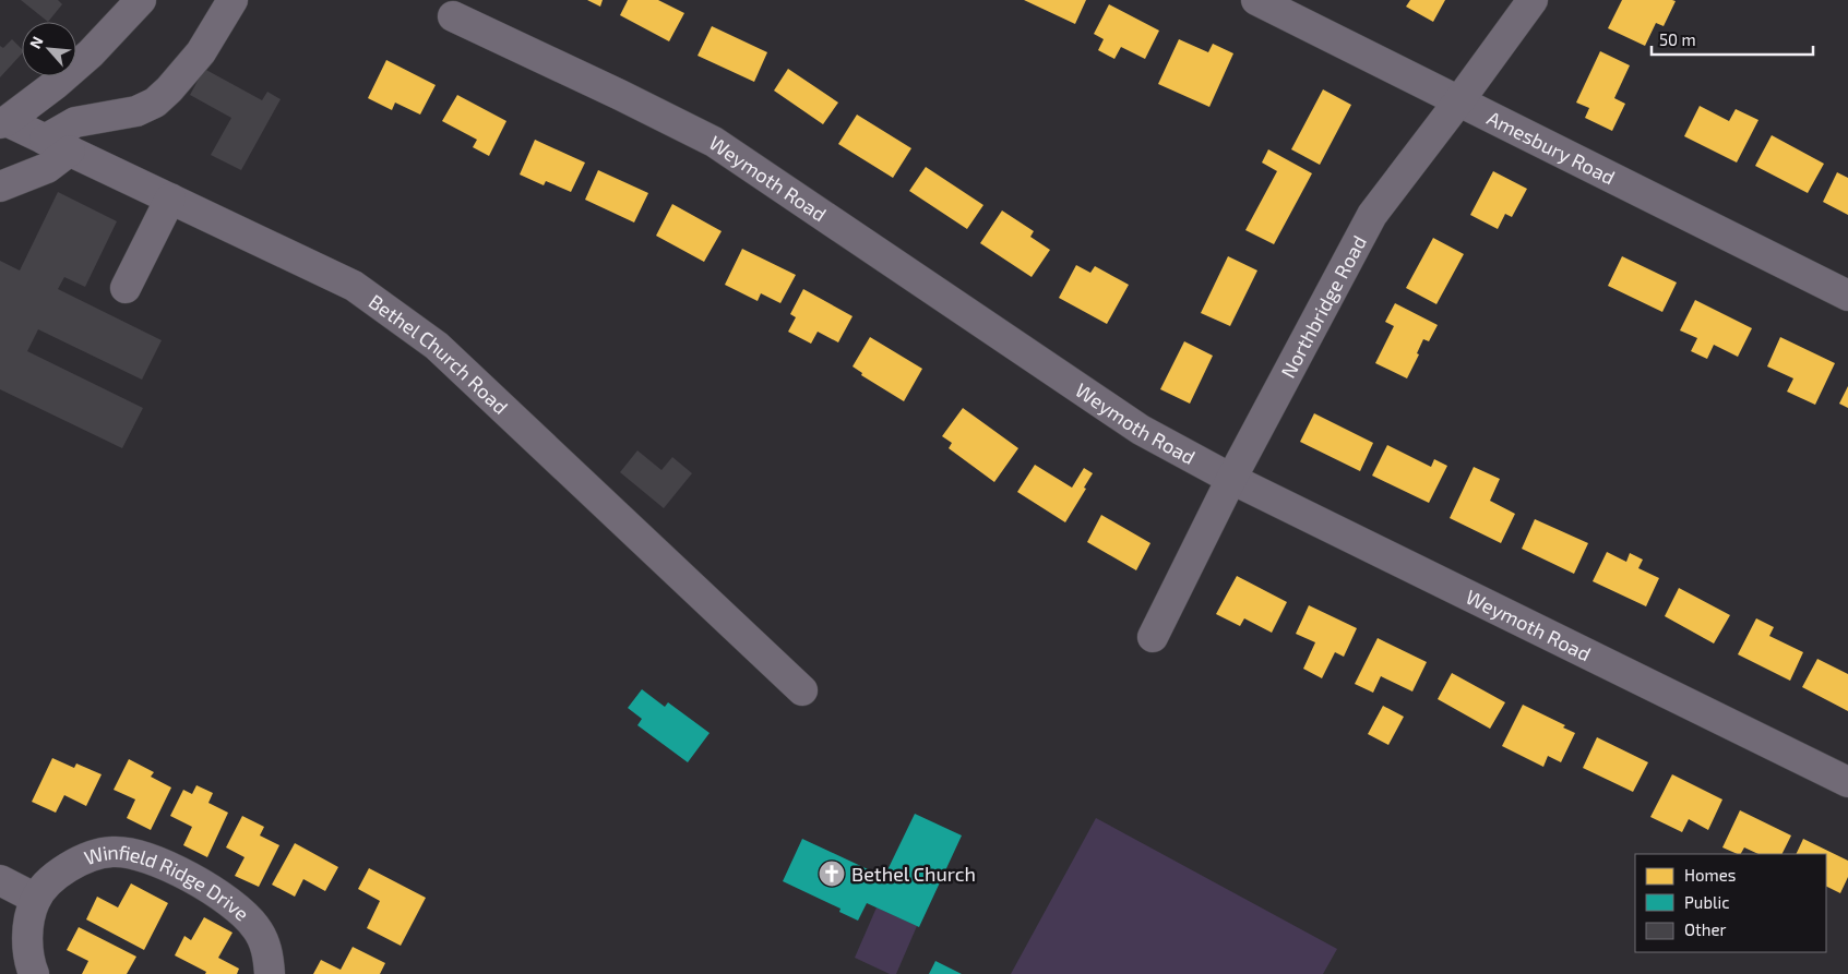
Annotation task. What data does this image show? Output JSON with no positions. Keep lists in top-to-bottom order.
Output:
{
  "streets": {
    "street": [
      "Amesbury Road",
      "Weymoth Road",
      "Northbridge Road",
      "Bethel Church Road",
      "Winfield Ridge Drive"
    ]
  },
  "crossings": [
    ["Amesbury Road", "Northbridge Road"],
    ["Weymoth Road", "Northbridge Road"]
  ],
  "places": {
    "church": ["Bethel Church"]
  },
  "legend": ["Homes", "Public", "Other"],
  "scale_bar": "50 m",
  "north": "top left"
}
